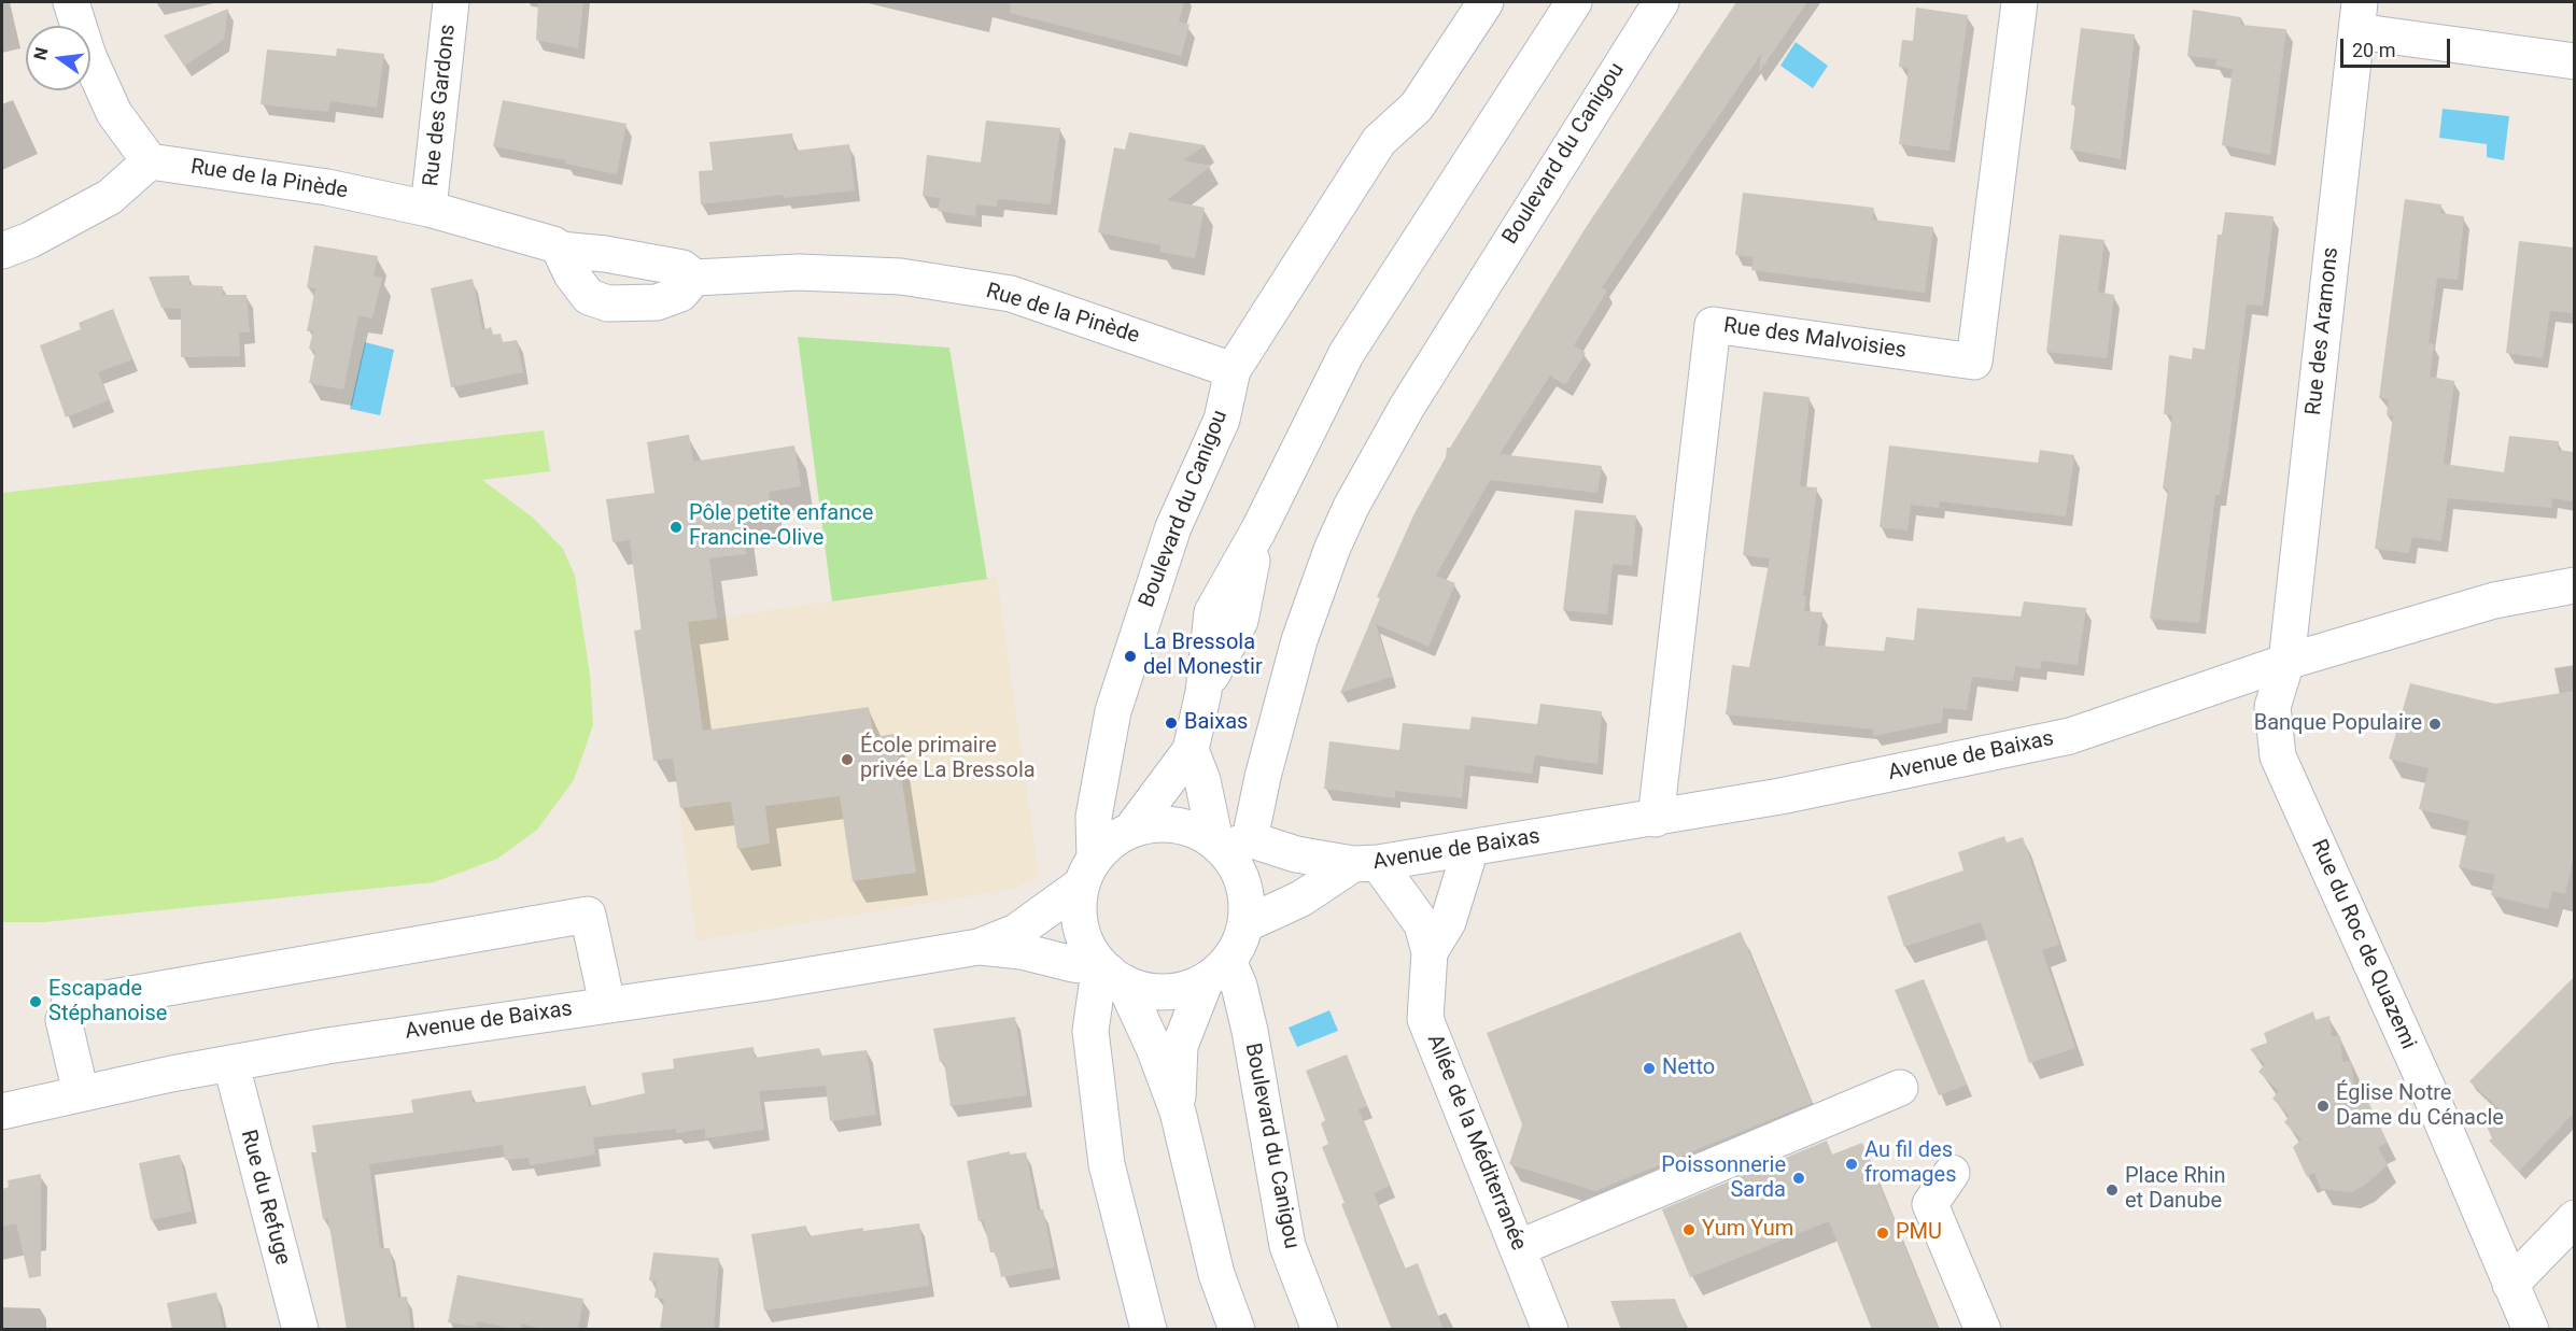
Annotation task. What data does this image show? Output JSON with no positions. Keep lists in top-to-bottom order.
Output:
{
  "streets": {
    "street": [
      "Rue des Gardons",
      "Boulevard du Canigou",
      "Rue de la Pinède",
      "Rue des Aramons",
      "Rue des Malvoisies",
      "Avenue de Baixas",
      "Rue du Roc de Quazemi",
      "Allée de la Méditerranée",
      "Rue du Refuge"
    ]
  },
  "crossings": [
    ["Rue des Gardons", "Rue de la Pinède"],
    ["Boulevard du Canigou", "Rue de la Pinède"],
    ["Boulevard du Canigou", "Avenue de Baixas"],
    ["Rue des Aramons", "Avenue de Baixas"],
    ["Rue des Aramons", "Rue du Roc de Quazemi"],
    ["Rue des Malvoisies", "Avenue de Baixas"],
    ["Avenue de Baixas", "Rue du Roc de Quazemi"],
    ["Avenue de Baixas", "Allée de la Méditerranée"],
    ["Avenue de Baixas", "Rue du Refuge"]
  ],
  "places": [
    "Pôle petite enfance Francine-Olive",
    "La Bressola del Monestir",
    "Baixas",
    "Banque Populaire",
    "École primaire privée La Bressola",
    "Escapade Stéphanoise",
    "Netto",
    "Église Notre Dame du Cénacle",
    "Au fil des fromages",
    "Poissonnerie Sarda",
    "Place Rhin et Danube",
    "Yum Yum",
    "PMU"
  ],
  "scale_bar": "20 m",
  "north": "left"
}
